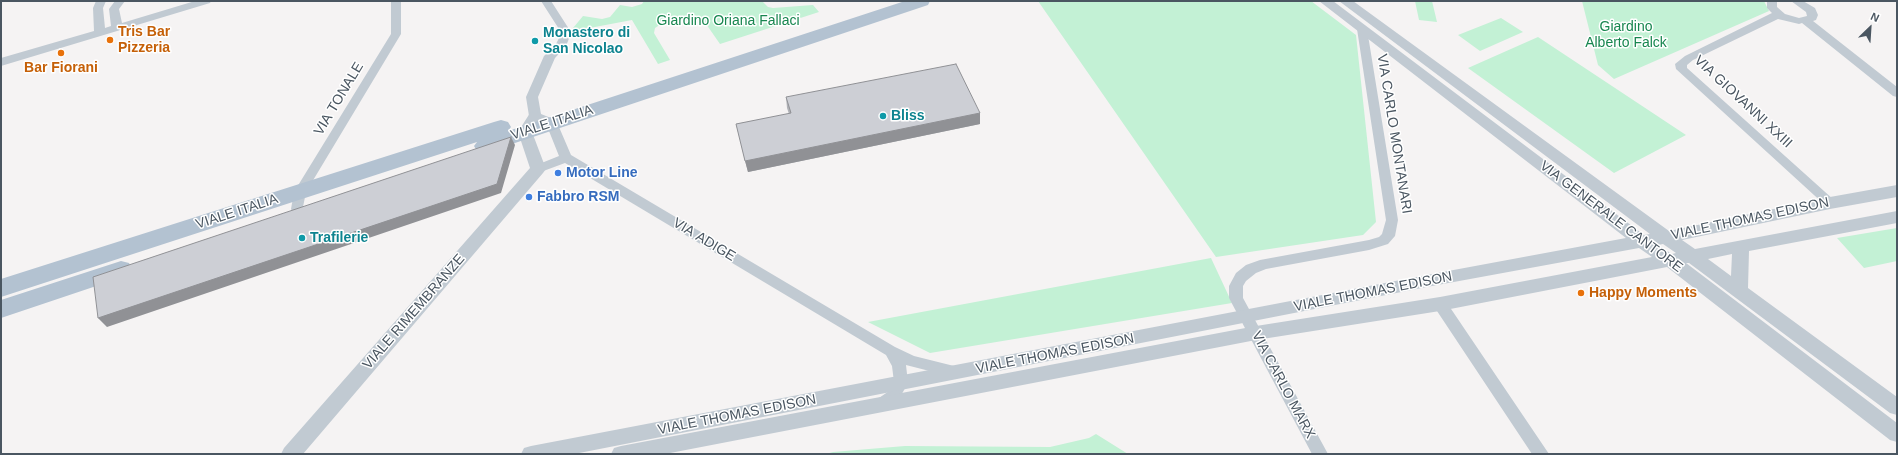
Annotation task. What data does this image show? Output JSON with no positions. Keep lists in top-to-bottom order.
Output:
{
  "streets": {
    "main road": ["VIALE ITALIA"],
    "street": [
      "VIA TONALE",
      "VIA GIOVANNI XXIII",
      "VIA CARLO MONTANARI",
      "VIA GENERALE CANTORE",
      "VIALE THOMAS EDISON",
      "VIA ADIGE",
      "VIALE RIMEMBRANZE",
      "VIA CARLO MARX"
    ]
  },
  "crossings": [
    ["VIA TONALE", "VIALE ITALIA"],
    ["VIA GIOVANNI XXIII", "VIALE THOMAS EDISON"],
    ["VIA CARLO MONTANARI", "VIA GENERALE CANTORE"],
    ["VIA CARLO MONTANARI", "VIALE THOMAS EDISON"],
    ["VIA CARLO MONTANARI", "VIA CARLO MARX"],
    ["VIA GENERALE CANTORE", "VIALE THOMAS EDISON"],
    ["VIALE THOMAS EDISON", "VIA ADIGE"],
    ["VIALE THOMAS EDISON", "VIA CARLO MARX"],
    ["VIA ADIGE", "VIALE RIMEMBRANZE"]
  ],
  "parks": ["Giardino Oriana Fallaci", "Giardino Alberto Falck"],
  "places": [
    "Tris Bar Pizzeria",
    "Monastero di San Nicolao",
    "Bar Fiorani",
    "Bliss",
    "Motor Line",
    "Fabbro RSM",
    "Trafilerie",
    "Happy Moments"
  ],
  "north": "top right"
}
